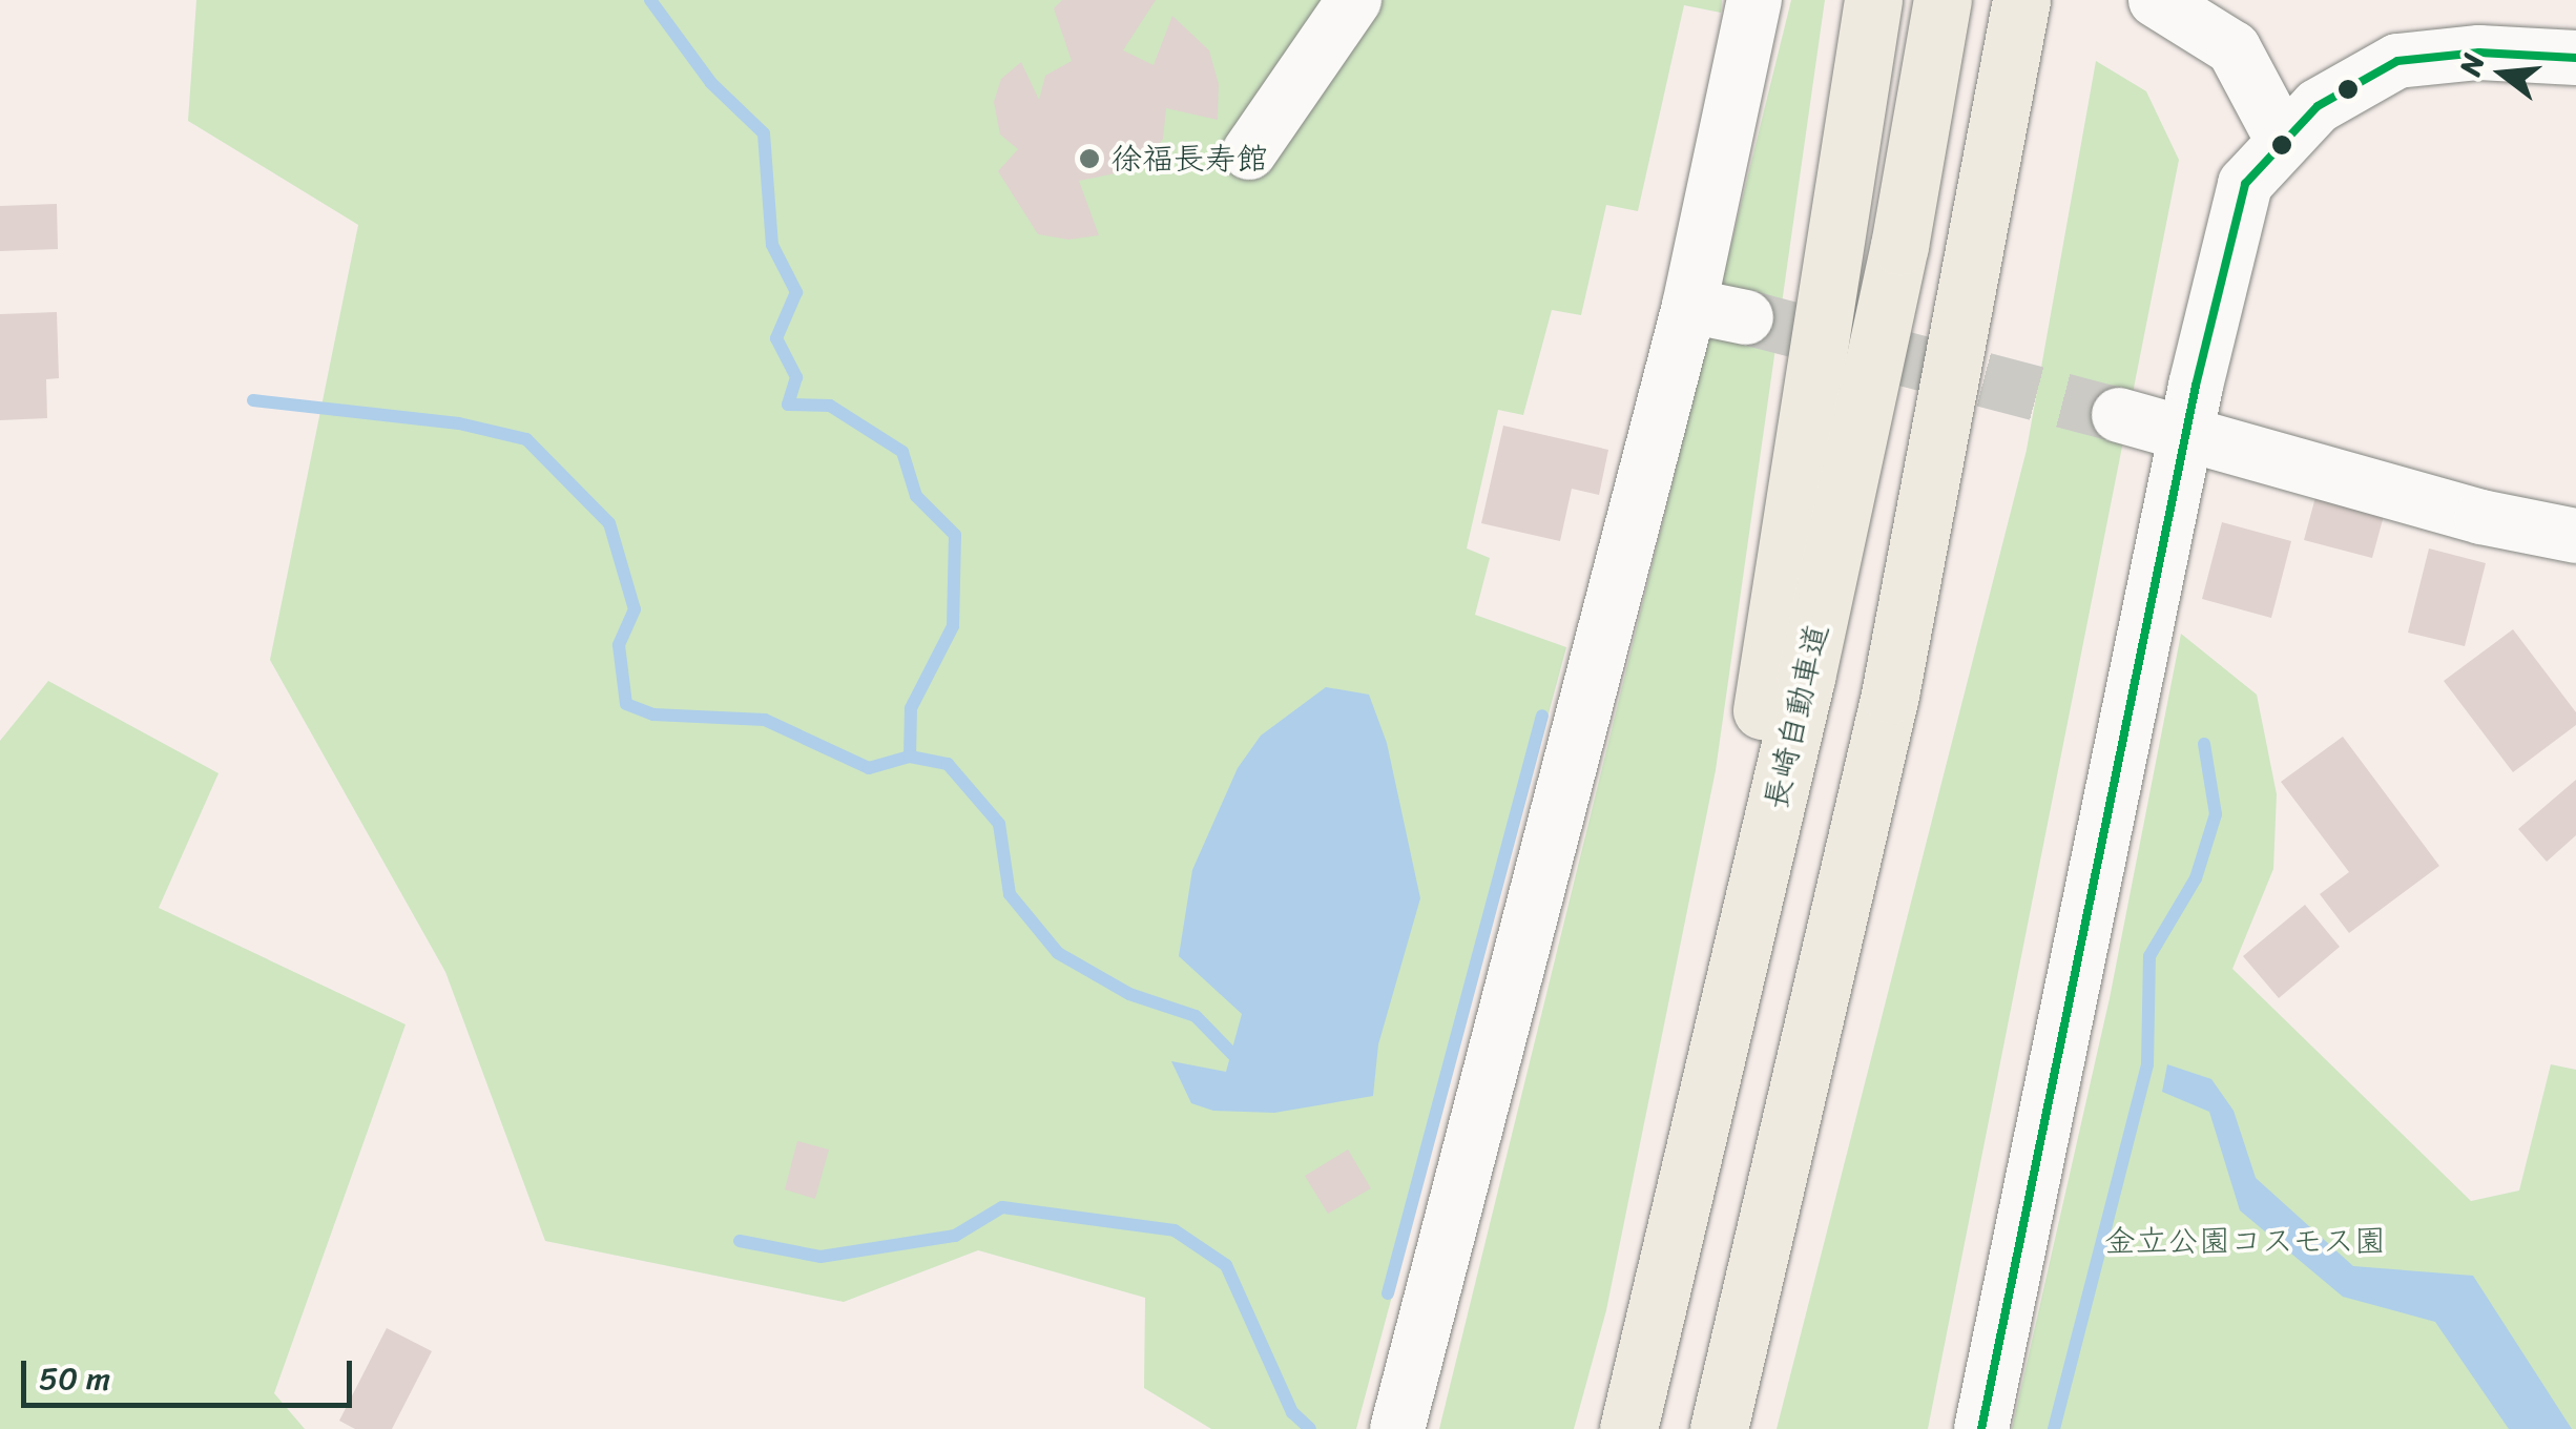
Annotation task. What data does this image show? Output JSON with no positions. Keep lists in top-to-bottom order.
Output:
{
  "streets": {
    "highway": ["長崎自動車道"]
  },
  "parks": ["金立公園コスモス園"],
  "places": ["徐福長寿館"],
  "scale_bar": "50 m",
  "north": "left"
}
